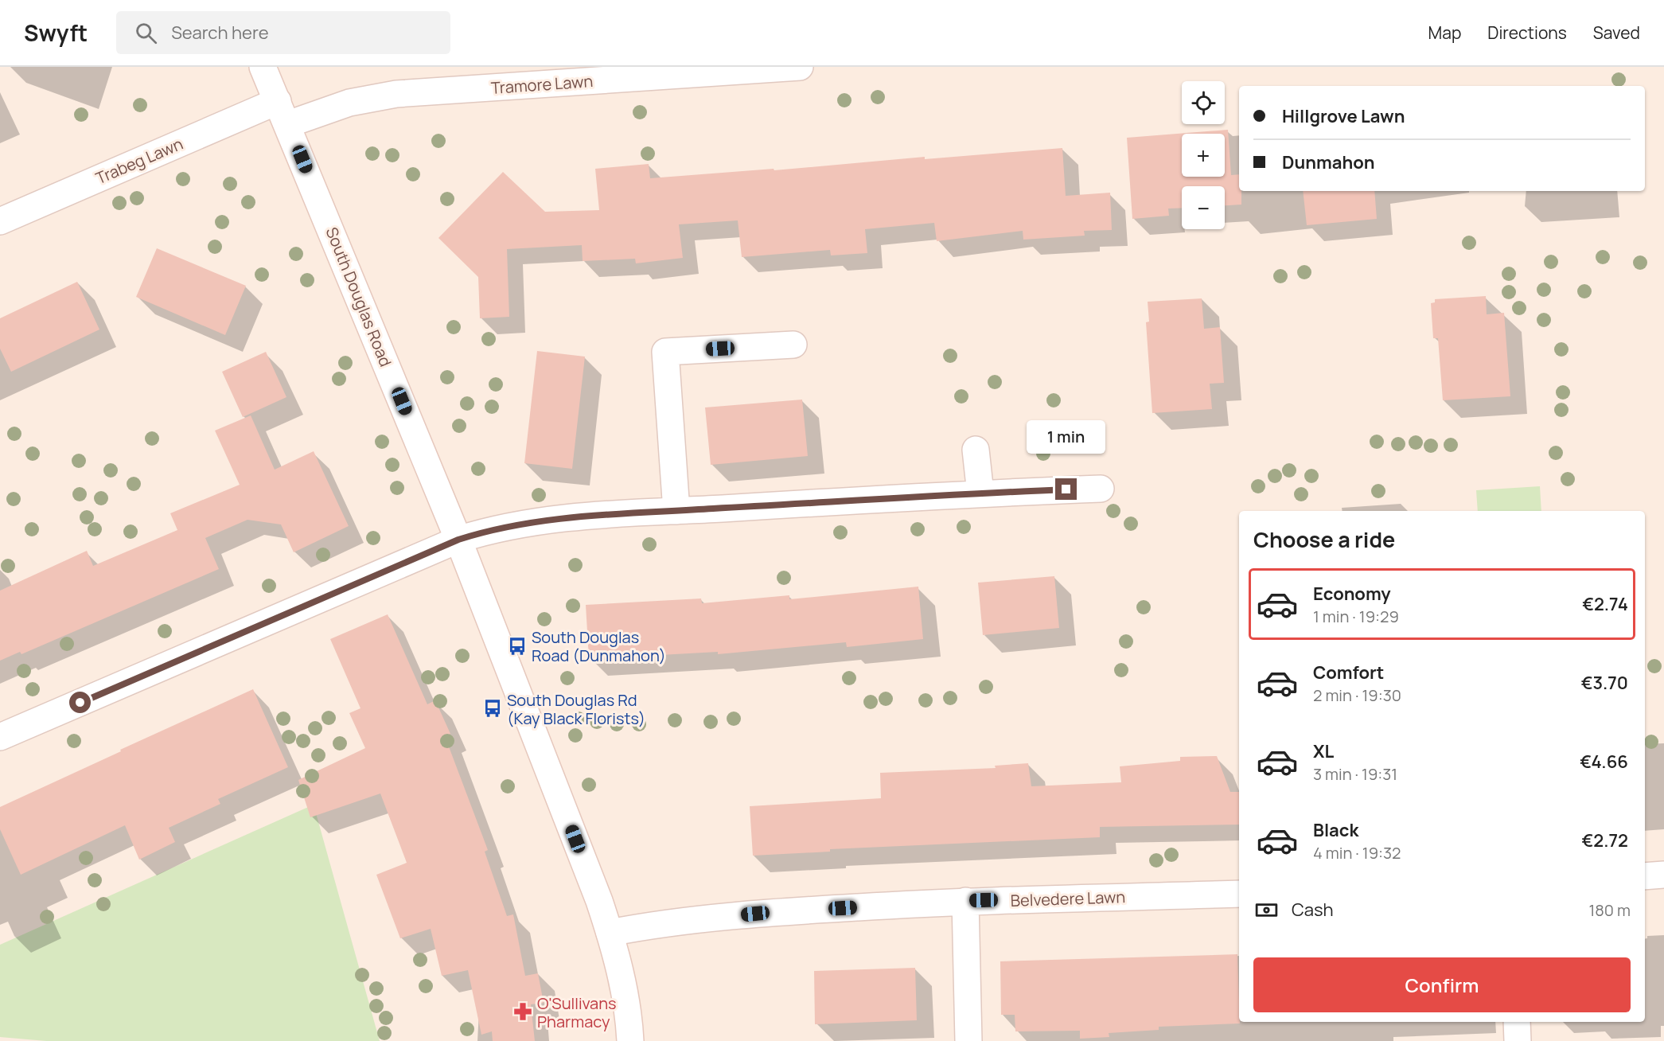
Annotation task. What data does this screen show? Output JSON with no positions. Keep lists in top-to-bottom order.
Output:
{
  "streets": {
    "street": [
      "Tramore Lawn",
      "Trabeg Lawn",
      "South Douglas Road",
      "Belvedere Lawn"
    ]
  },
  "crossings": [
    ["Tramore Lawn", "Trabeg Lawn"],
    ["Tramore Lawn", "South Douglas Road"],
    ["Trabeg Lawn", "South Douglas Road"],
    ["South Douglas Road", "Belvedere Lawn"]
  ],
  "places": {
    "bus stop": ["South Douglas Road (Dunmahon)", "South Douglas Rd (Kay Black Florists)"],
    "pharmacy": ["O'Sullivans Pharmacy"]
  },
  "page": {
    "header": "Swyft",
    "search": "Search here",
    "nav": ["Map", "Directions", "Saved"],
    "map_buttons": ["+", "−"],
    "banner": ["Hillgrove Lawn", "Dunmahon"],
    "bubble": "1 min",
    "heading": "Choose a ride",
    "list": [
      {
        "name": "Economy",
        "note": "1 min · 19:29",
        "value": "€2.74"
      },
      {
        "name": "Comfort",
        "note": "2 min · 19:30",
        "value": "€3.70"
      },
      {
        "name": "XL",
        "note": "3 min · 19:31",
        "value": "€4.66"
      },
      {
        "name": "Black",
        "note": "4 min · 19:32",
        "value": "€2.72"
      }
    ],
    "pay": ["Cash", "180 m"],
    "buttons": "Confirm"
  }
}
